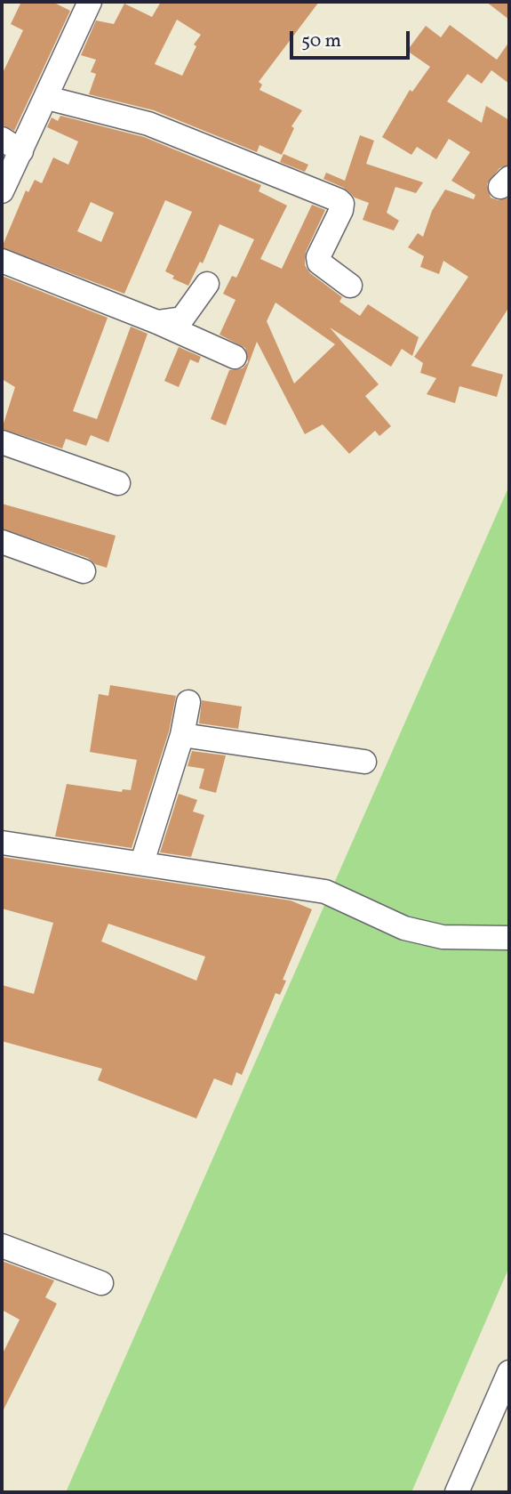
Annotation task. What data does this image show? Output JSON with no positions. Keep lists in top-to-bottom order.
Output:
{
  "scale_bar": "50 m"
}
